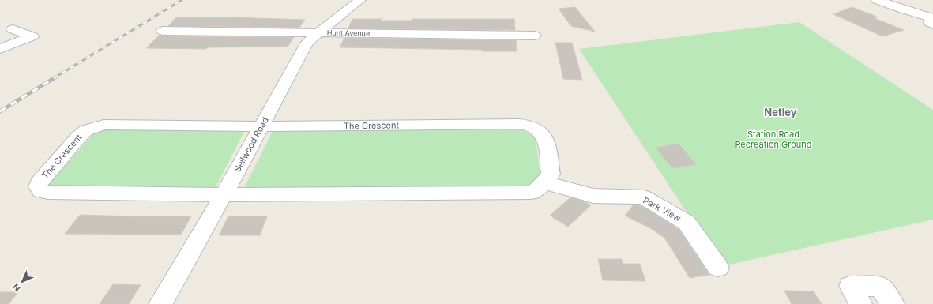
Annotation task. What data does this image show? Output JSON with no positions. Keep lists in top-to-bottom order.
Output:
{
  "streets": {
    "street": [
      "Hunt Avenue",
      "The Crescent",
      "Sellwood Road",
      "Park View"
    ]
  },
  "crossings": [
    ["Hunt Avenue", "Sellwood Road"],
    ["The Crescent", "Sellwood Road"],
    ["The Crescent", "Park View"]
  ],
  "districts": ["Netley"],
  "parks": ["Station Road Recreation Ground"],
  "north": "bottom left"
}
